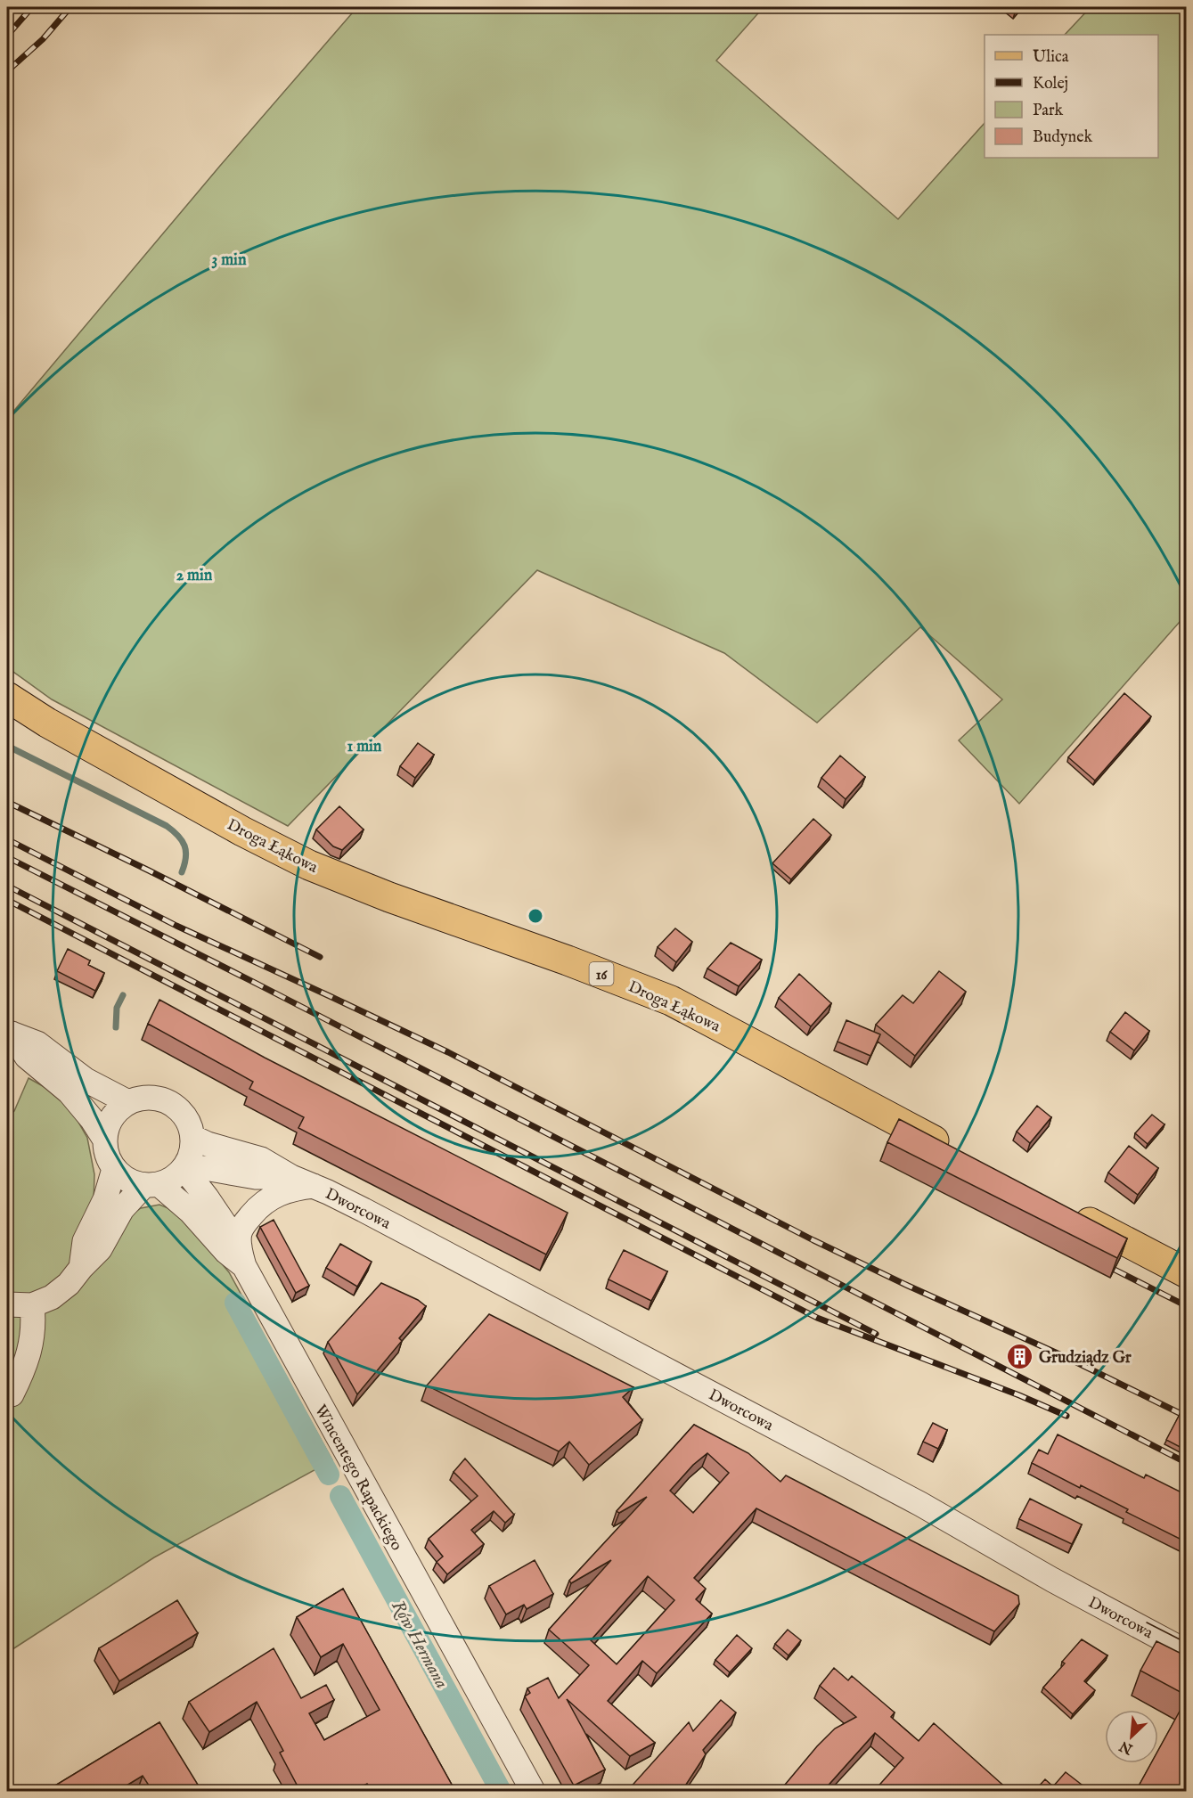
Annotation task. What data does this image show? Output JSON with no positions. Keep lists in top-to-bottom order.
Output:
{
  "streets": {
    "main road": ["Droga Łąkowa", "16"],
    "street": ["Dworcowa", "Wincentego Rapackiego"]
  },
  "crossings": [
    ["Dworcowa", "Wincentego Rapackiego"]
  ],
  "water": ["Rów Hermana"],
  "places": {
    "building": ["Grudziądz Gr"]
  },
  "legend": [
    "Ulica",
    "Kolej",
    "Park",
    "Budynek"
  ],
  "north": "bottom left",
  "rings": ["3 min", "2 min", "1 min"]
}
